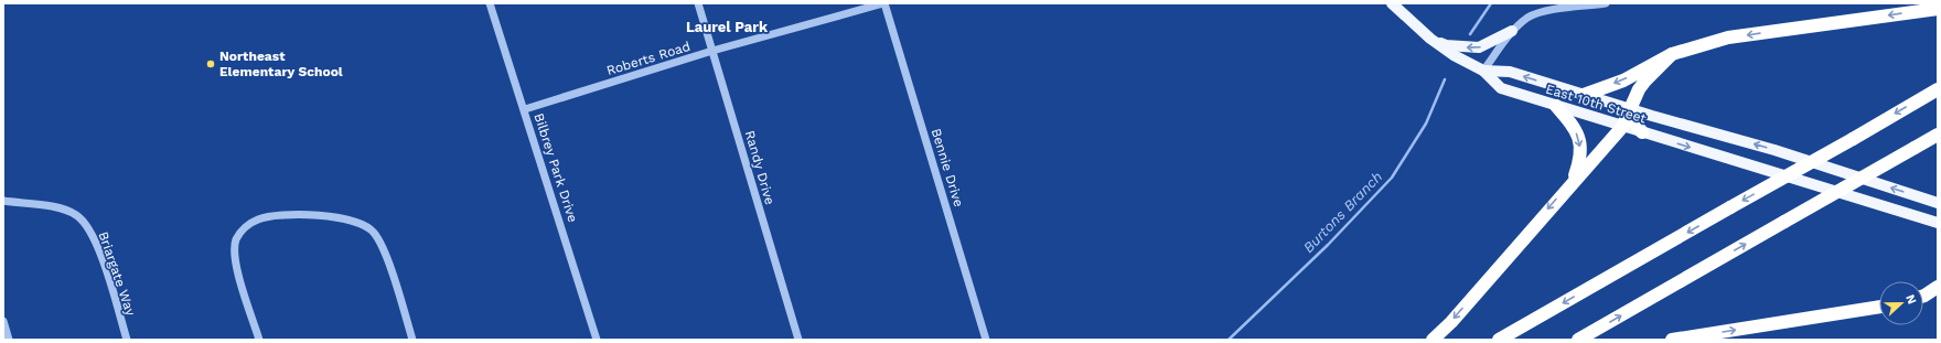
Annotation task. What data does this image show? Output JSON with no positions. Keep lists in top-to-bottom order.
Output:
{
  "streets": {
    "main road": ["East 10th Street"],
    "street": [
      "Roberts Road",
      "Bilbrey Park Drive",
      "Randy Drive",
      "Bennie Drive",
      "Briargate Way"
    ]
  },
  "crossings": [
    ["Roberts Road", "Bilbrey Park Drive"],
    ["Roberts Road", "Randy Drive"],
    ["Roberts Road", "Bennie Drive"]
  ],
  "districts": ["Laurel Park"],
  "water": ["Burtons Branch"],
  "places": ["Northeast Elementary School"],
  "north": "right"
}
